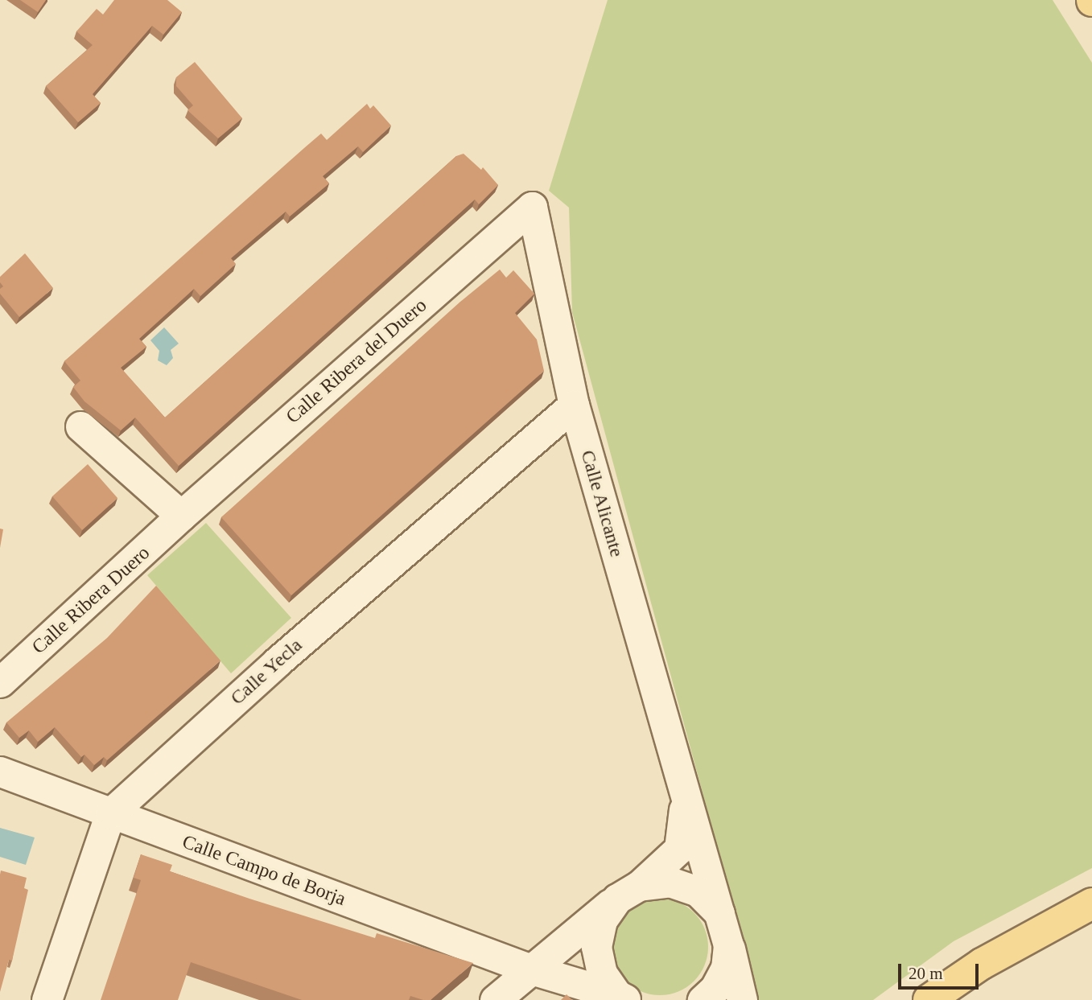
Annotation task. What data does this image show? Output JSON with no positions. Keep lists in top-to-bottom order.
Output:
{
  "streets": {
    "street": [
      "Calle Ribera del Duero",
      "Calle Alicante",
      "Calle Ribera Duero",
      "Calle Yecla",
      "Calle Campo de Borja"
    ]
  },
  "crossings": [
    ["Calle Ribera del Duero", "Calle Alicante"],
    ["Calle Ribera del Duero", "Calle Ribera Duero"],
    ["Calle Alicante", "Calle Yecla"],
    ["Calle Yecla", "Calle Campo de Borja"]
  ],
  "scale_bar": "20 m"
}
